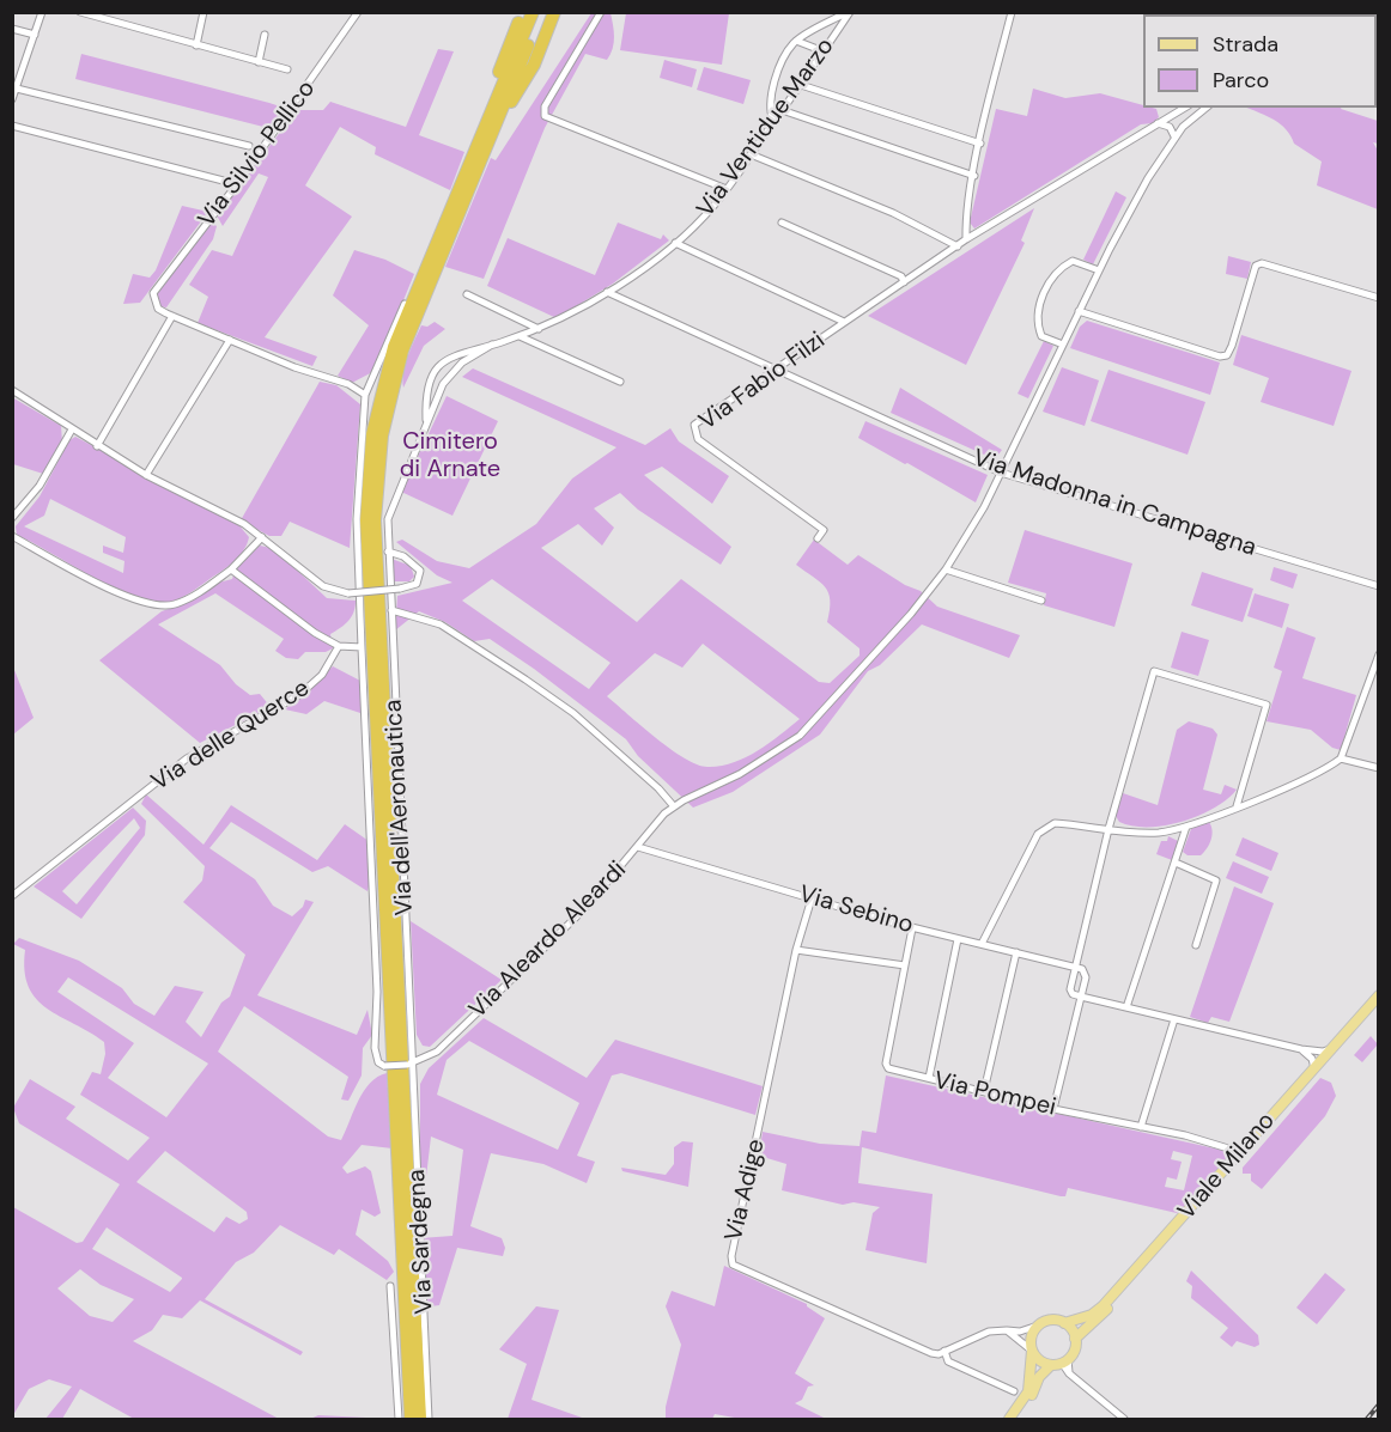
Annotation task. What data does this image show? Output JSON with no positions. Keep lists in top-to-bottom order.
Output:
{
  "streets": {
    "main road": ["Viale Milano"],
    "street": [
      "Via Ventidue Marzo",
      "Via Silvio Pellico",
      "Via Fabio Filzi",
      "Via Madonna in Campagna",
      "Via delle Querce",
      "Via dell'Aeronautica",
      "Via Sebino",
      "Via Aleardo Aleardi",
      "Via Pompei",
      "Via Adige",
      "Via Sardegna"
    ]
  },
  "crossings": [
    ["Via Ventidue Marzo", "Via Madonna in Campagna"],
    ["Via Ventidue Marzo", "Via dell'Aeronautica"],
    ["Via Fabio Filzi", "Via Madonna in Campagna"],
    ["Via Madonna in Campagna", "Via Aleardo Aleardi"],
    ["Via dell'Aeronautica", "Via Aleardo Aleardi"],
    ["Via dell'Aeronautica", "Via Sardegna"],
    ["Via Sebino", "Via Aleardo Aleardi"],
    ["Via Sebino", "Via Pompei"],
    ["Via Sebino", "Via Adige"],
    ["Via Aleardo Aleardi", "Via Sardegna"],
    ["Via Pompei", "Viale Milano"]
  ],
  "parks": ["Cimitero di Arnate"],
  "legend": ["Strada", "Parco"]
}
